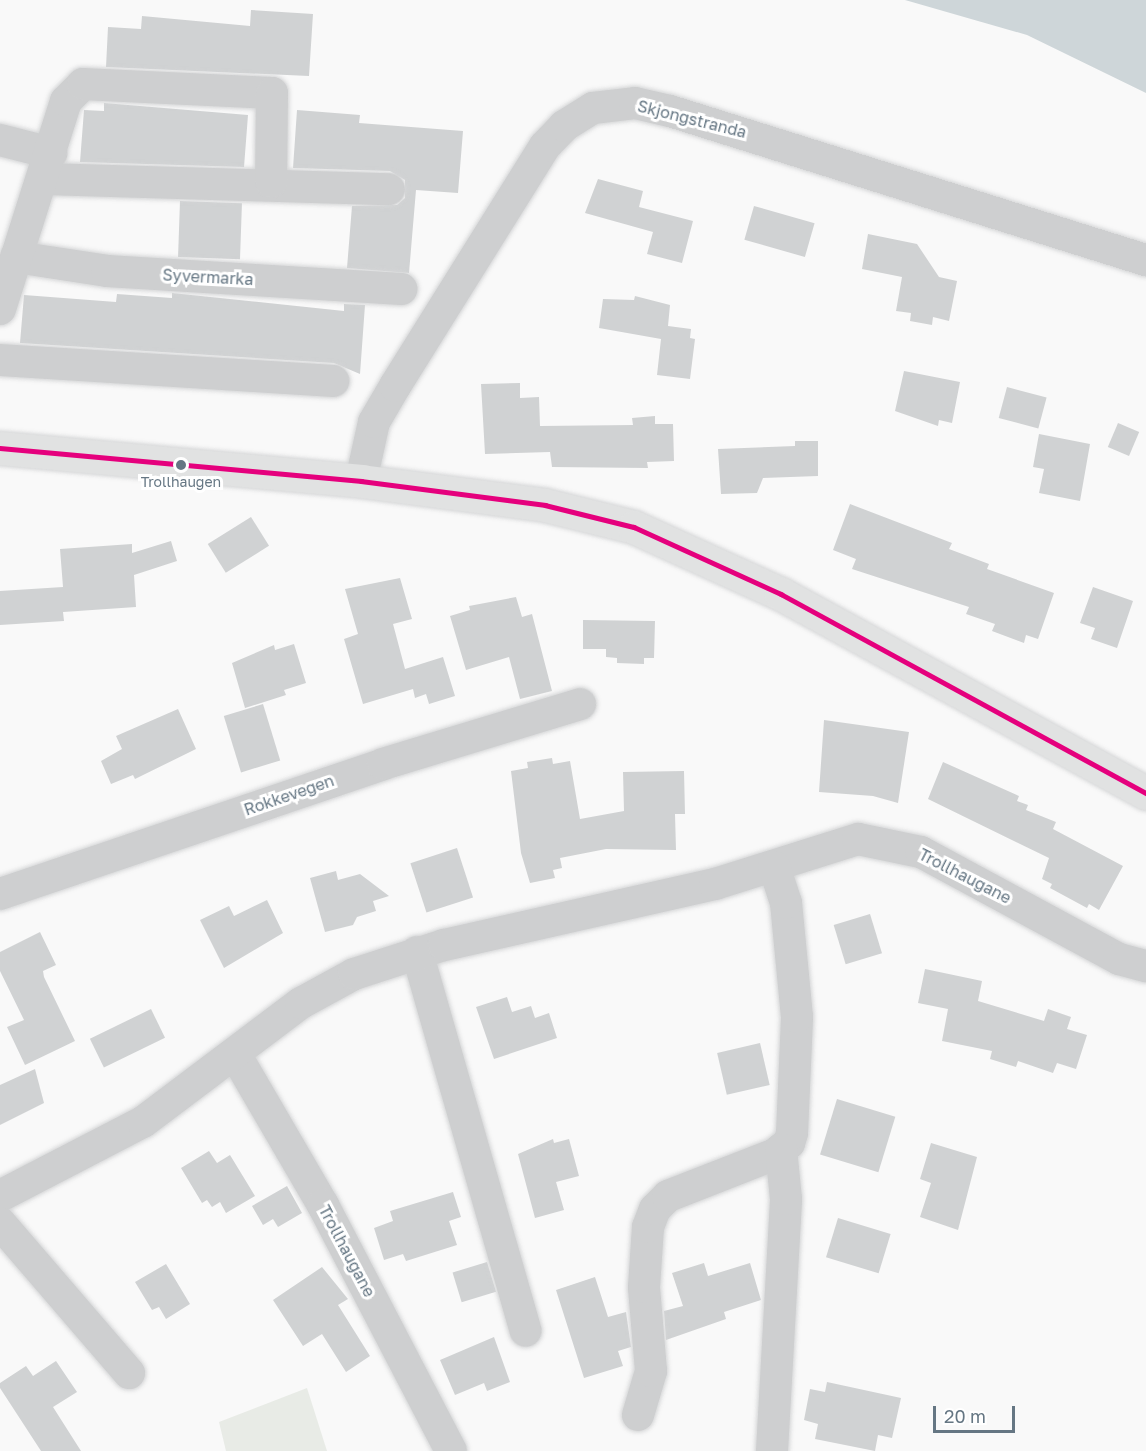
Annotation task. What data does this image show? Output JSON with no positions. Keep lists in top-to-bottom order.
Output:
{
  "streets": {
    "street": [
      "Skjongstranda",
      "Syvermarka",
      "Rokkevegen",
      "Trollhaugane"
    ]
  },
  "places": ["Trollhaugen"],
  "scale_bar": "20 m"
}
